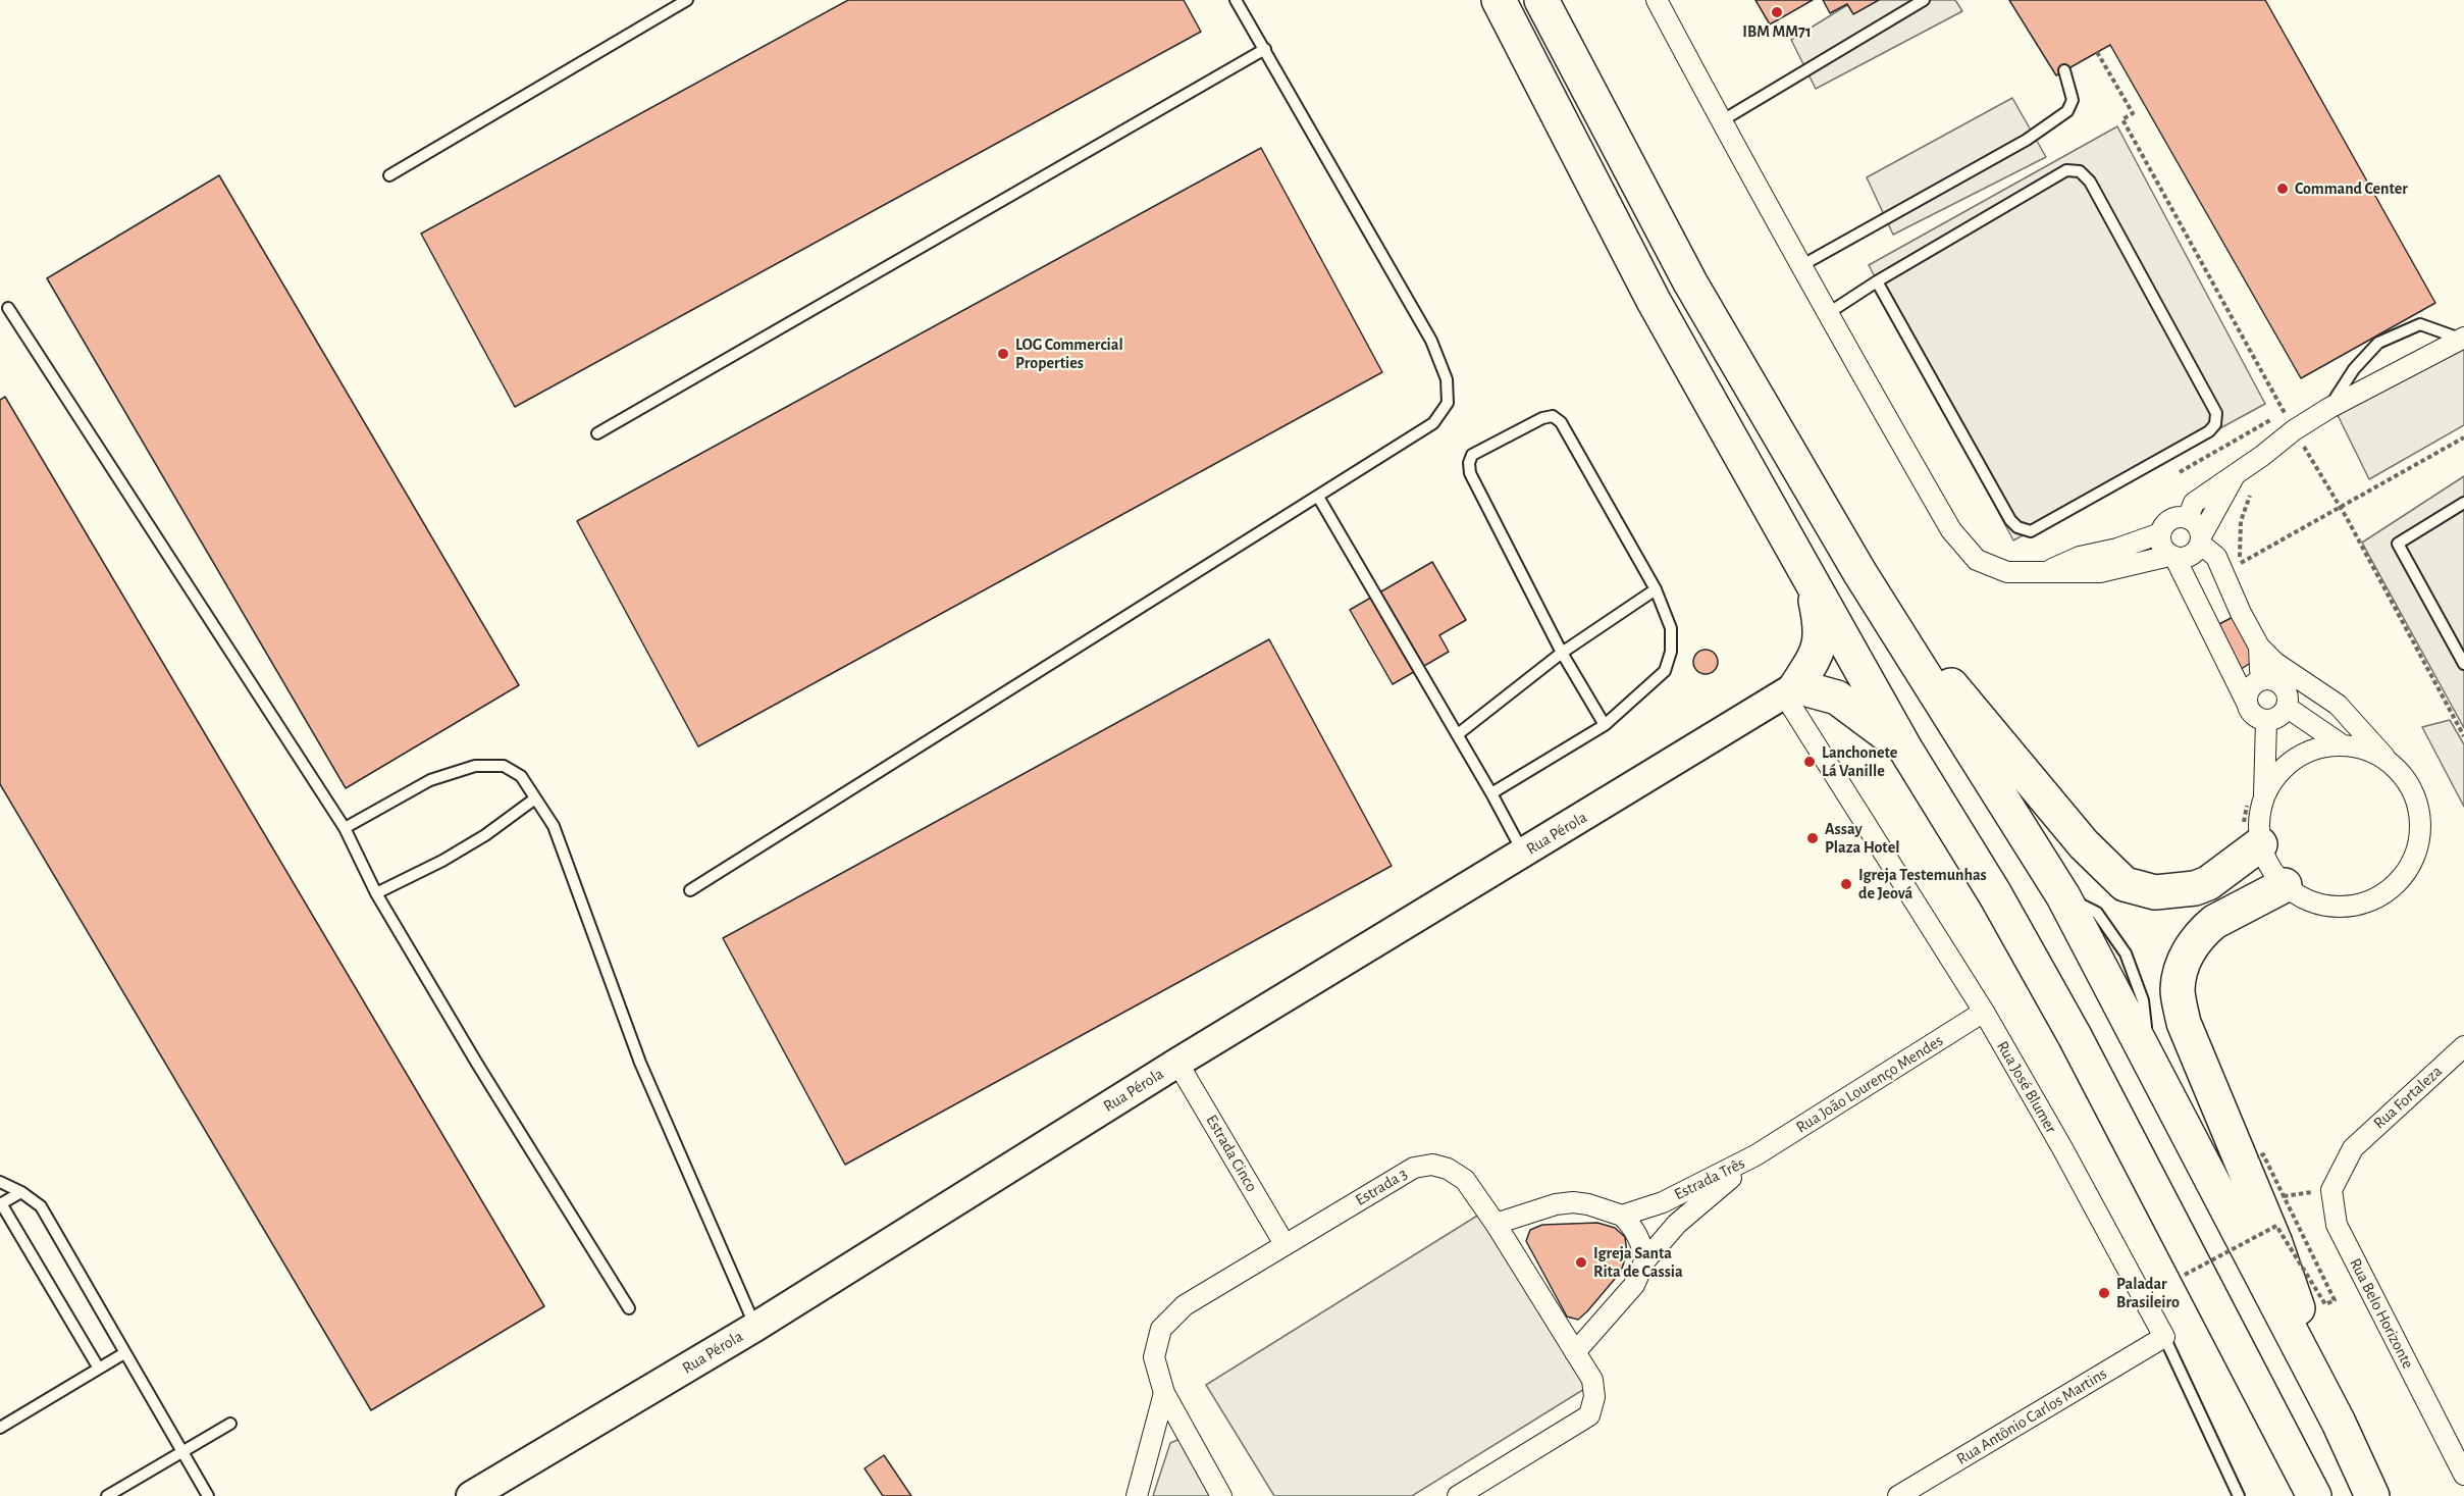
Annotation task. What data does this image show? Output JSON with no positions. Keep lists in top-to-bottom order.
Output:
{
  "streets": {
    "street": [
      "Rua Pérola",
      "Rua João Lourenço Mendes",
      "Rua José Blumer",
      "Rua Fortaleza",
      "Estrada Cinco",
      "Estrada Três",
      "Estrada 3",
      "Rua Belo Horizonte",
      "Rua Antônio Carlos Martins"
    ]
  },
  "crossings": [
    ["Rua Pérola", "Rua José Blumer"],
    ["Rua Pérola", "Estrada Cinco"],
    ["Rua João Lourenço Mendes", "Rua José Blumer"],
    ["Rua João Lourenço Mendes", "Estrada Três"],
    ["Rua José Blumer", "Rua Antônio Carlos Martins"],
    ["Rua Fortaleza", "Rua Belo Horizonte"],
    ["Estrada Cinco", "Estrada 3"],
    ["Estrada Três", "Estrada 3"]
  ],
  "places": [
    "IBM MM71",
    "Command Center",
    "LOG Commercial Properties",
    "Lanchonete Lá Vanille",
    "Assay Plaza Hotel",
    "Igreja Testemunhas de Jeová",
    "Igreja Santa Rita de Cassia",
    "Paladar Brasileiro"
  ]
}
